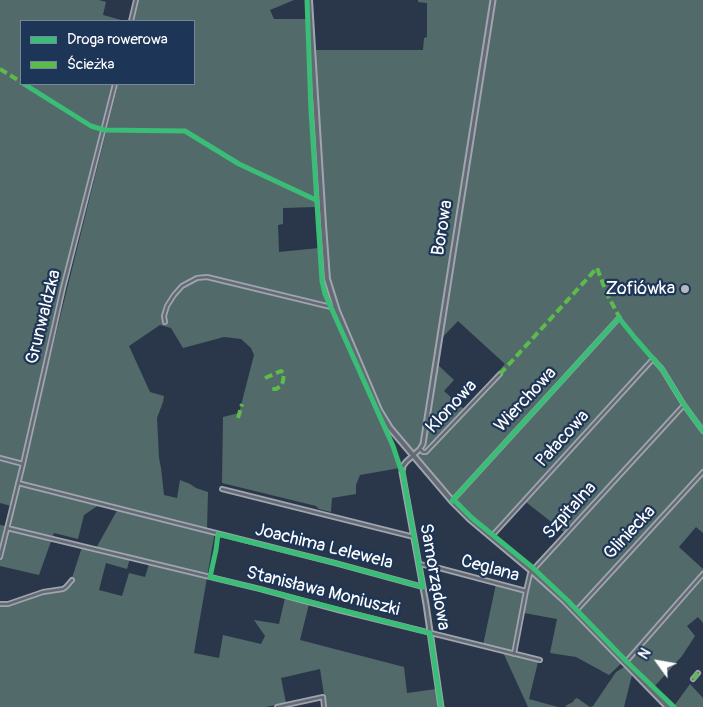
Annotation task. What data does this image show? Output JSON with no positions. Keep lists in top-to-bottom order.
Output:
{
  "streets": {
    "street": [
      "Borowa",
      "Grunwaldzka",
      "Wierchowa",
      "Klonowa",
      "Pałacowa",
      "Szpitalna",
      "Gliniecka",
      "Joachima Lelewela",
      "Ceglana",
      "Samorządowa",
      "Stanisława Moniuszki"
    ]
  },
  "crossings": [
    ["Borowa", "Klonowa"],
    ["Grunwaldzka", "Joachima Lelewela"],
    ["Grunwaldzka", "Stanisława Moniuszki"],
    ["Pałacowa", "Szpitalna"],
    ["Szpitalna", "Ceglana"],
    ["Szpitalna", "Stanisława Moniuszki"],
    ["Joachima Lelewela", "Samorządowa"],
    ["Ceglana", "Samorządowa"],
    ["Samorządowa", "Stanisława Moniuszki"]
  ],
  "places": ["Zofiówka"],
  "legend": ["Droga rowerowa", "Ścieżka"],
  "north": "top left"
}
